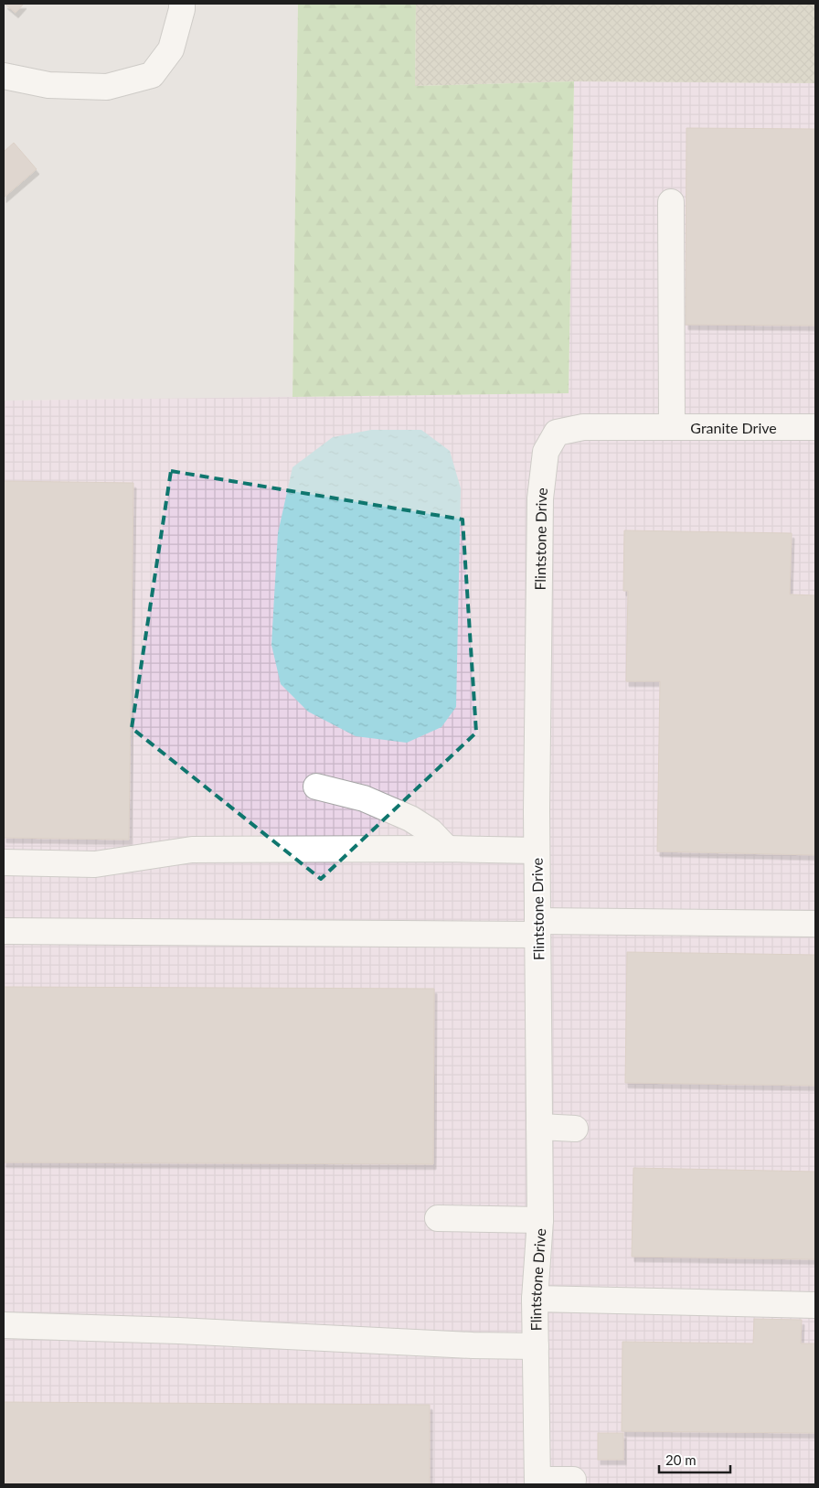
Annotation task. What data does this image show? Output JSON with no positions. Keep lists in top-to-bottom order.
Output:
{
  "streets": {
    "street": ["Granite Drive", "Flintstone Drive"]
  },
  "crossings": [
    ["Granite Drive", "Flintstone Drive"]
  ],
  "scale_bar": "20 m"
}
